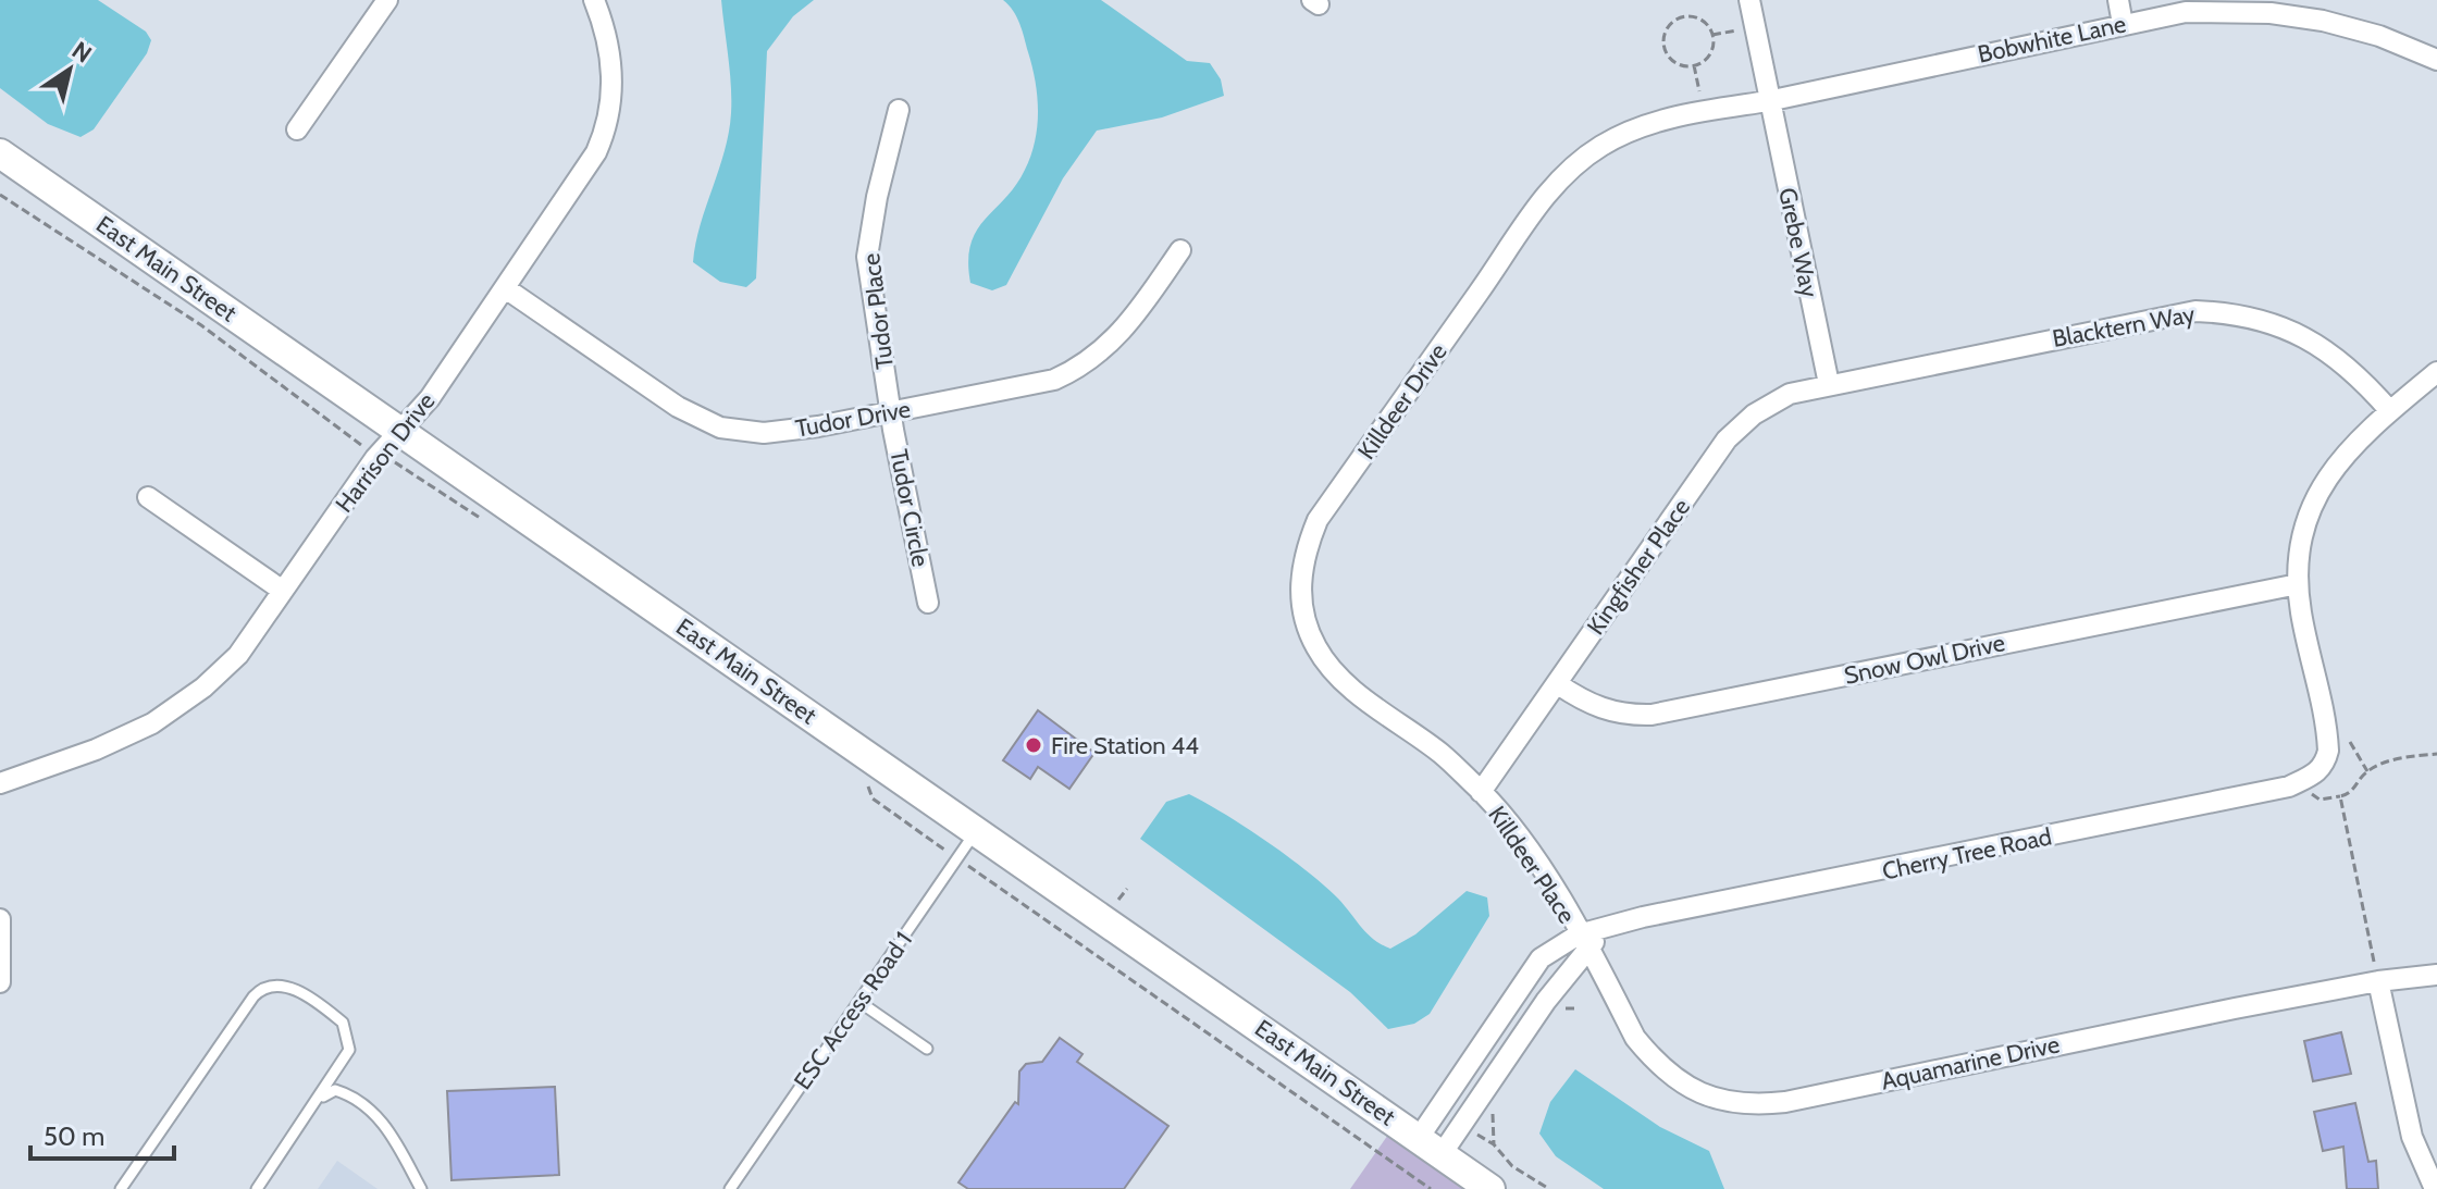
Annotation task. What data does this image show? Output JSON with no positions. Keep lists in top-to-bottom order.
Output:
{
  "streets": {
    "main road": ["East Main Street"],
    "street": [
      "Bobwhite Lane",
      "Grebe Way",
      "Tudor Place",
      "Blacktern Way",
      "Killdeer Drive",
      "Tudor Drive",
      "Harrison Drive",
      "Tudor Circle",
      "Kingfisher Place",
      "Snow Owl Drive",
      "Cherry Tree Road",
      "Killdeer Place",
      "Aquamarine Drive"
    ],
    "lane": ["ESC Access Road 1"]
  },
  "crossings": [
    ["Bobwhite Lane", "Grebe Way"],
    ["Bobwhite Lane", "Killdeer Drive"],
    ["Grebe Way", "Blacktern Way"],
    ["Grebe Way", "Killdeer Drive"],
    ["Grebe Way", "Kingfisher Place"],
    ["East Main Street", "Harrison Drive"],
    ["East Main Street", "Cherry Tree Road"],
    ["East Main Street", "ESC Access Road 1"],
    ["Tudor Place", "Tudor Drive"],
    ["Tudor Place", "Tudor Circle"],
    ["Blacktern Way", "Kingfisher Place"],
    ["Killdeer Drive", "Kingfisher Place"],
    ["Killdeer Drive", "Killdeer Place"],
    ["Tudor Drive", "Harrison Drive"],
    ["Tudor Drive", "Tudor Circle"],
    ["Kingfisher Place", "Snow Owl Drive"],
    ["Kingfisher Place", "Killdeer Place"],
    ["Snow Owl Drive", "Cherry Tree Road"],
    ["Cherry Tree Road", "Killdeer Place"],
    ["Cherry Tree Road", "Aquamarine Drive"],
    ["Killdeer Place", "Aquamarine Drive"]
  ],
  "places": ["Fire Station 44"],
  "scale_bar": "50 m",
  "north": "top right"
}
